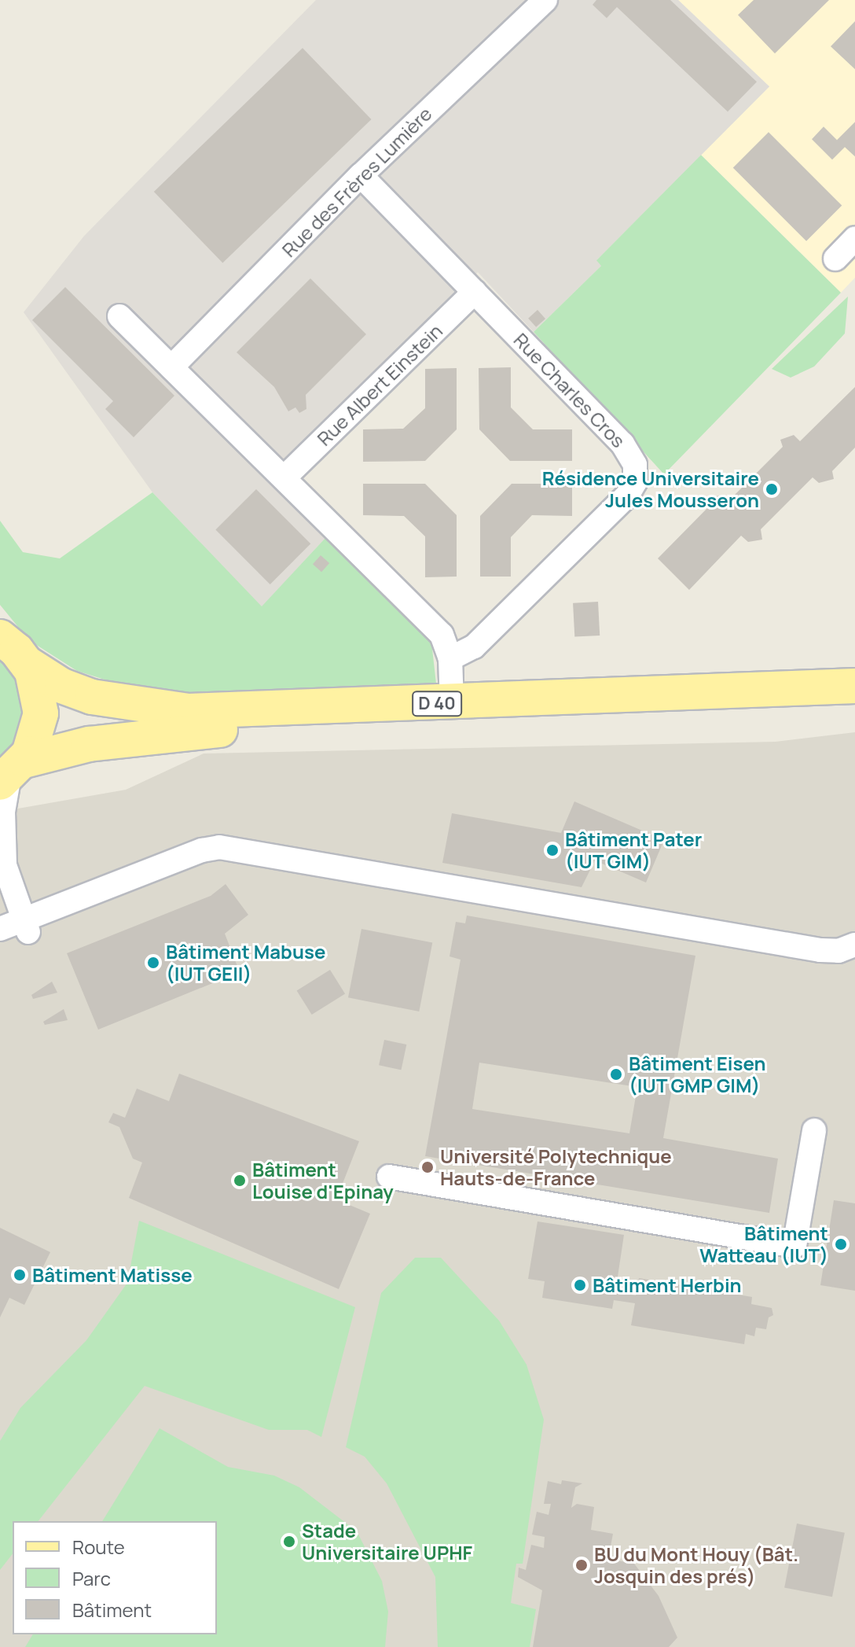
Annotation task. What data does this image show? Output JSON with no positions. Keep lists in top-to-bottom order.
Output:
{
  "streets": {
    "main road": ["D 40"],
    "street": ["Rue des Frères Lumière", "Rue Albert Einstein", "Rue Charles Cros"]
  },
  "crossings": [
    ["Rue des Frères Lumière", "Rue Charles Cros"],
    ["Rue Albert Einstein", "Rue Charles Cros"]
  ],
  "places": [
    "Résidence Universitaire Jules Mousseron",
    "Bâtiment Pater (IUT GIM)",
    "Bâtiment Mabuse (IUT GEII)",
    "Bâtiment Eisen (IUT GMP GIM)",
    "Université Polytechnique Hauts-de-France",
    "Bâtiment Louise d'Epinay",
    "Bâtiment Watteau (IUT)",
    "Bâtiment Matisse",
    "Bâtiment Herbin",
    "Stade Universitaire UPHF",
    "BU du Mont Houy (Bât. Josquin des prés)"
  ],
  "legend": ["Route", "Parc", "Bâtiment"]
}
